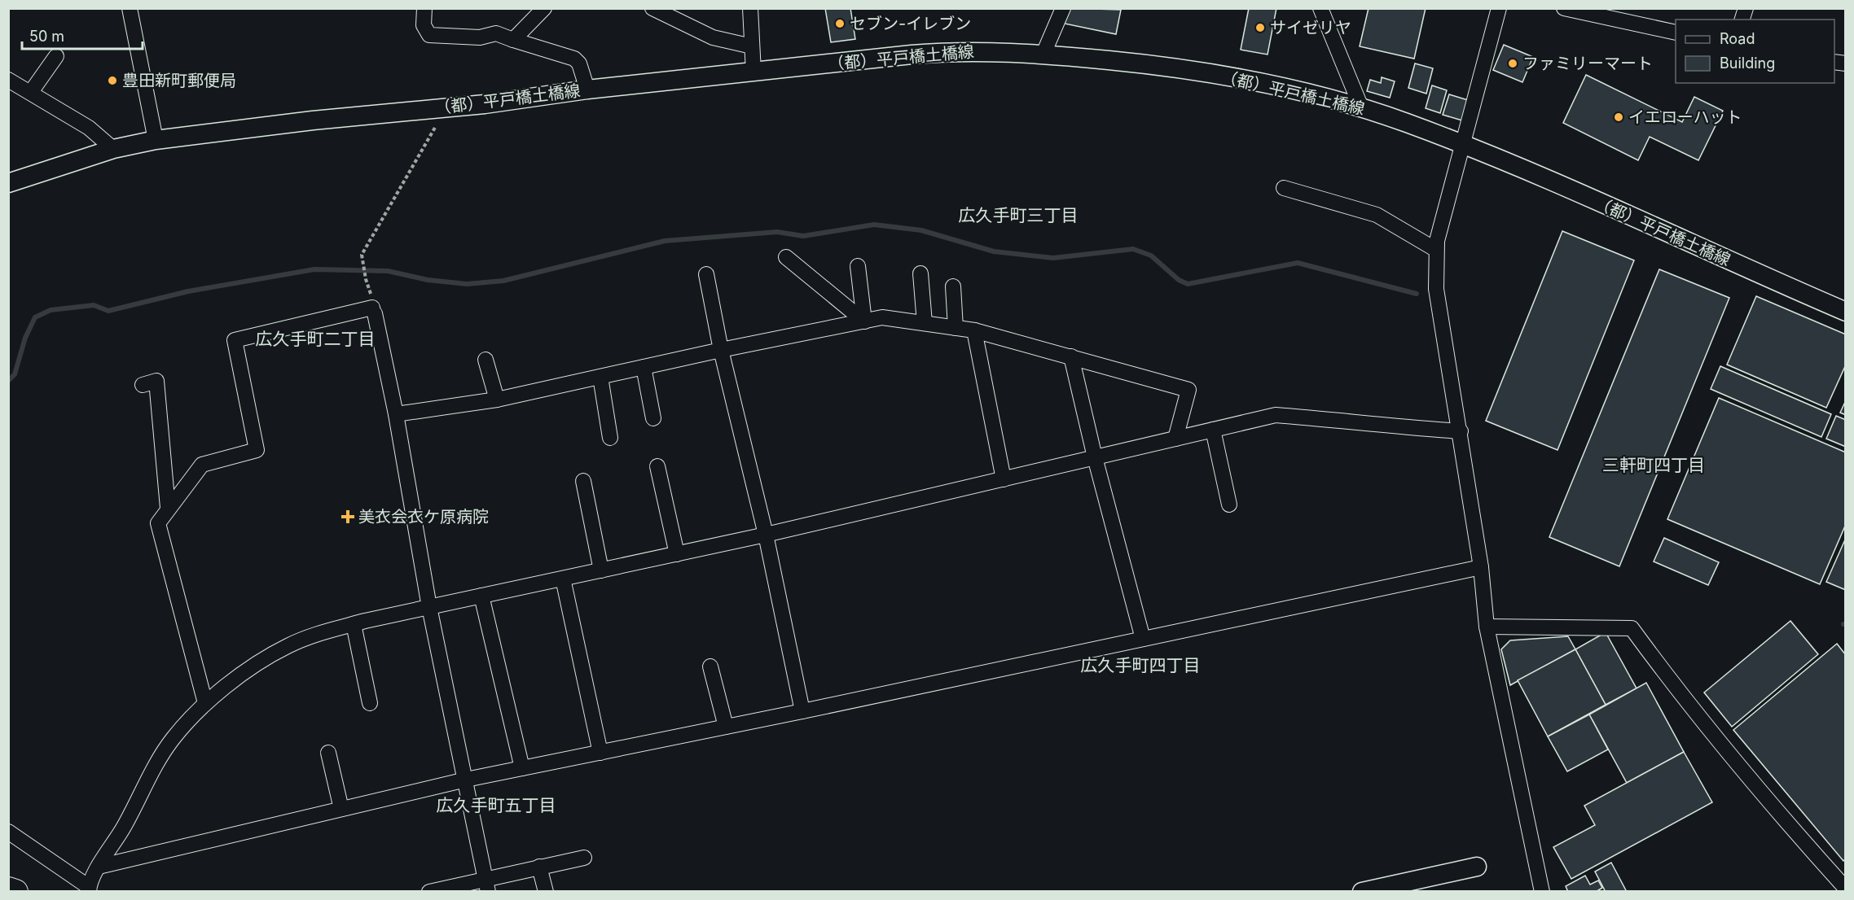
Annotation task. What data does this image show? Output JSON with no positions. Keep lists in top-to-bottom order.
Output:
{
  "streets": {
    "street": ["（都）平戸橋土橋線"]
  },
  "districts": [
    "広久手町三丁目",
    "広久手町二丁目",
    "三軒町四丁目",
    "広久手町四丁目",
    "広久手町五丁目"
  ],
  "places": {
    "other": [
      "セブン-イレブン",
      "サイゼリヤ",
      "ファミリーマート",
      "豊田新町郵便局",
      "イエローハット"
    ],
    "health": ["美衣会衣ケ原病院"]
  },
  "legend": ["Road", "Building"],
  "scale_bar": "50 m"
}
